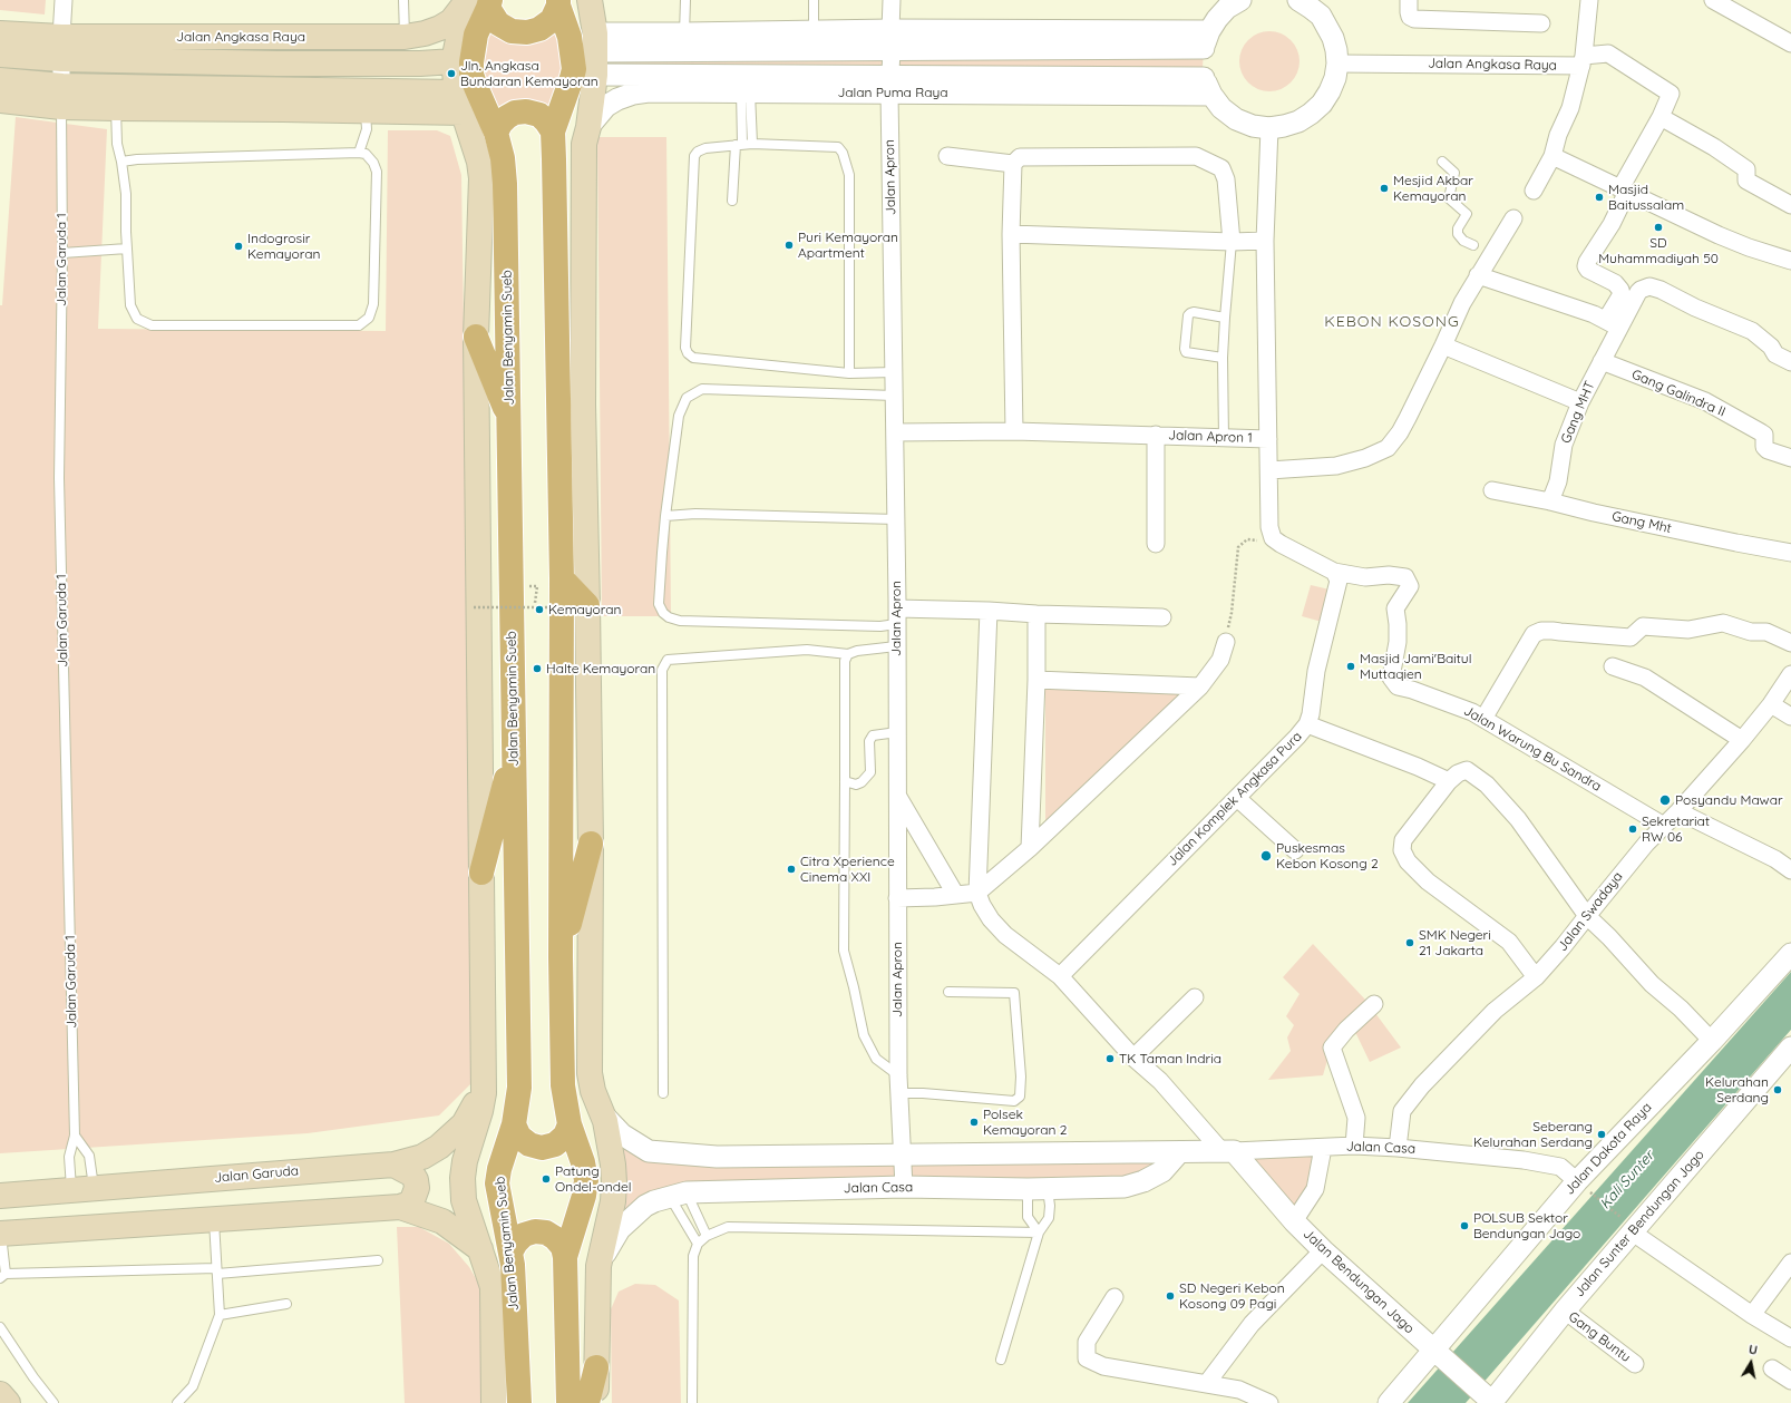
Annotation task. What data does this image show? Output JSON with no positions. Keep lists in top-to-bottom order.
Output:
{
  "streets": {
    "main road": ["Jalan Angkasa Raya", "Jalan Benyamin Sueb", "Jalan Garuda"],
    "street": [
      "Jalan Puma Raya",
      "Jalan Apron",
      "Gang Galindra II",
      "Gang MHT",
      "Jalan Apron 1",
      "Gang Mht",
      "Jalan Warung Bu Sandra",
      "Jalan Komplek Angkasa Pura",
      "Jalan Swadaya",
      "Jalan Casa",
      "Jalan Dakota Raya",
      "Jalan Sunter Bendungan Jago",
      "Jalan Bendungan Jago",
      "Gang Buntu"
    ],
    "lane": ["Jalan Garuda 1"]
  },
  "crossings": [
    ["Jalan Angkasa Raya", "Jalan Benyamin Sueb"],
    ["Jalan Angkasa Raya", "Gang MHT"],
    ["Jalan Puma Raya", "Jalan Apron"],
    ["Jalan Apron", "Jalan Apron 1"],
    ["Jalan Apron", "Jalan Casa"],
    ["Jalan Garuda 1", "Jalan Garuda"],
    ["Jalan Benyamin Sueb", "Jalan Garuda"],
    ["Gang Galindra II", "Gang MHT"],
    ["Gang MHT", "Gang Mht"],
    ["Jalan Warung Bu Sandra", "Jalan Komplek Angkasa Pura"],
    ["Jalan Warung Bu Sandra", "Jalan Swadaya"],
    ["Jalan Swadaya", "Jalan Casa"],
    ["Jalan Casa", "Jalan Dakota Raya"],
    ["Jalan Casa", "Jalan Bendungan Jago"],
    ["Jalan Dakota Raya", "Jalan Bendungan Jago"],
    ["Jalan Sunter Bendungan Jago", "Jalan Bendungan Jago"],
    ["Jalan Sunter Bendungan Jago", "Gang Buntu"]
  ],
  "districts": ["KEBON KOSONG"],
  "water": ["Kali Sunter"],
  "places": [
    "Jln. Angkasa Bundaran Kemayoran",
    "Mesjid Akbar Kemayoran",
    "Masjid Baitussalam",
    "SD Muhammadiyah 50",
    "Puri Kemayoran Apartment",
    "Indogrosir Kemayoran",
    "Kemayoran",
    "Masjid Jami'Baitul Muttaqien",
    "Halte Kemayoran",
    "Posyandu Mawar",
    "Sekretariat RW 06",
    "Puskesmas Kebon Kosong 2",
    "Citra Xperience Cinema XXI",
    "SMK Negeri 21 Jakarta",
    "TK Taman Indria",
    "Kelurahan Serdang",
    "Polsek Kemayoran 2",
    "Seberang Kelurahan Serdang",
    "Patung Ondel-ondel",
    "POLSUB Sektor Bendungan Jago",
    "SD Negeri Kebon Kosong 09 Pagi"
  ],
  "north": "top"
}
